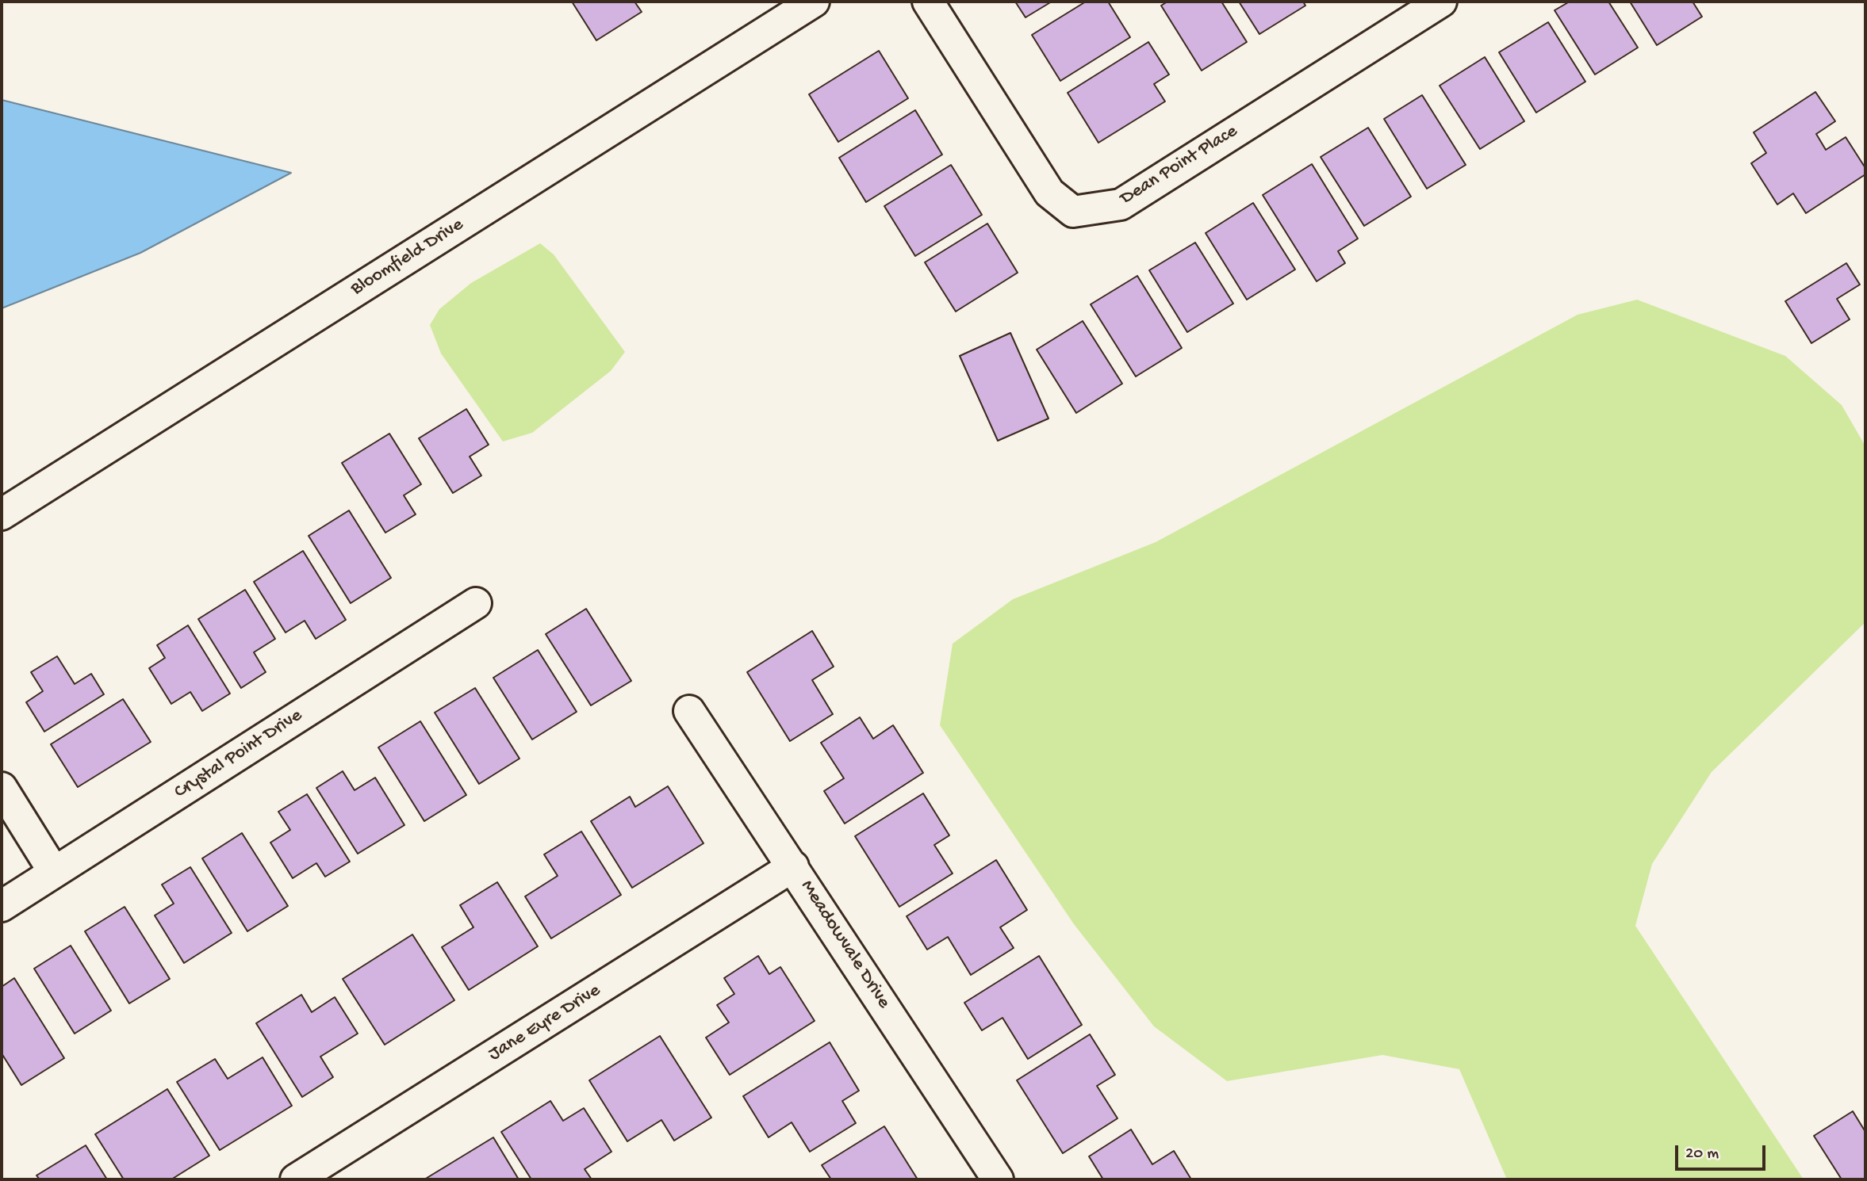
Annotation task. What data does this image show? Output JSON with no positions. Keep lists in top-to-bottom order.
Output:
{
  "streets": {
    "street": [
      "Dean Point Place",
      "Bloomfield Drive",
      "Crystal Point Drive",
      "Meadowvale Drive",
      "Jane Eyre Drive"
    ]
  },
  "crossings": [
    ["Meadowvale Drive", "Jane Eyre Drive"]
  ],
  "scale_bar": "20 m"
}
